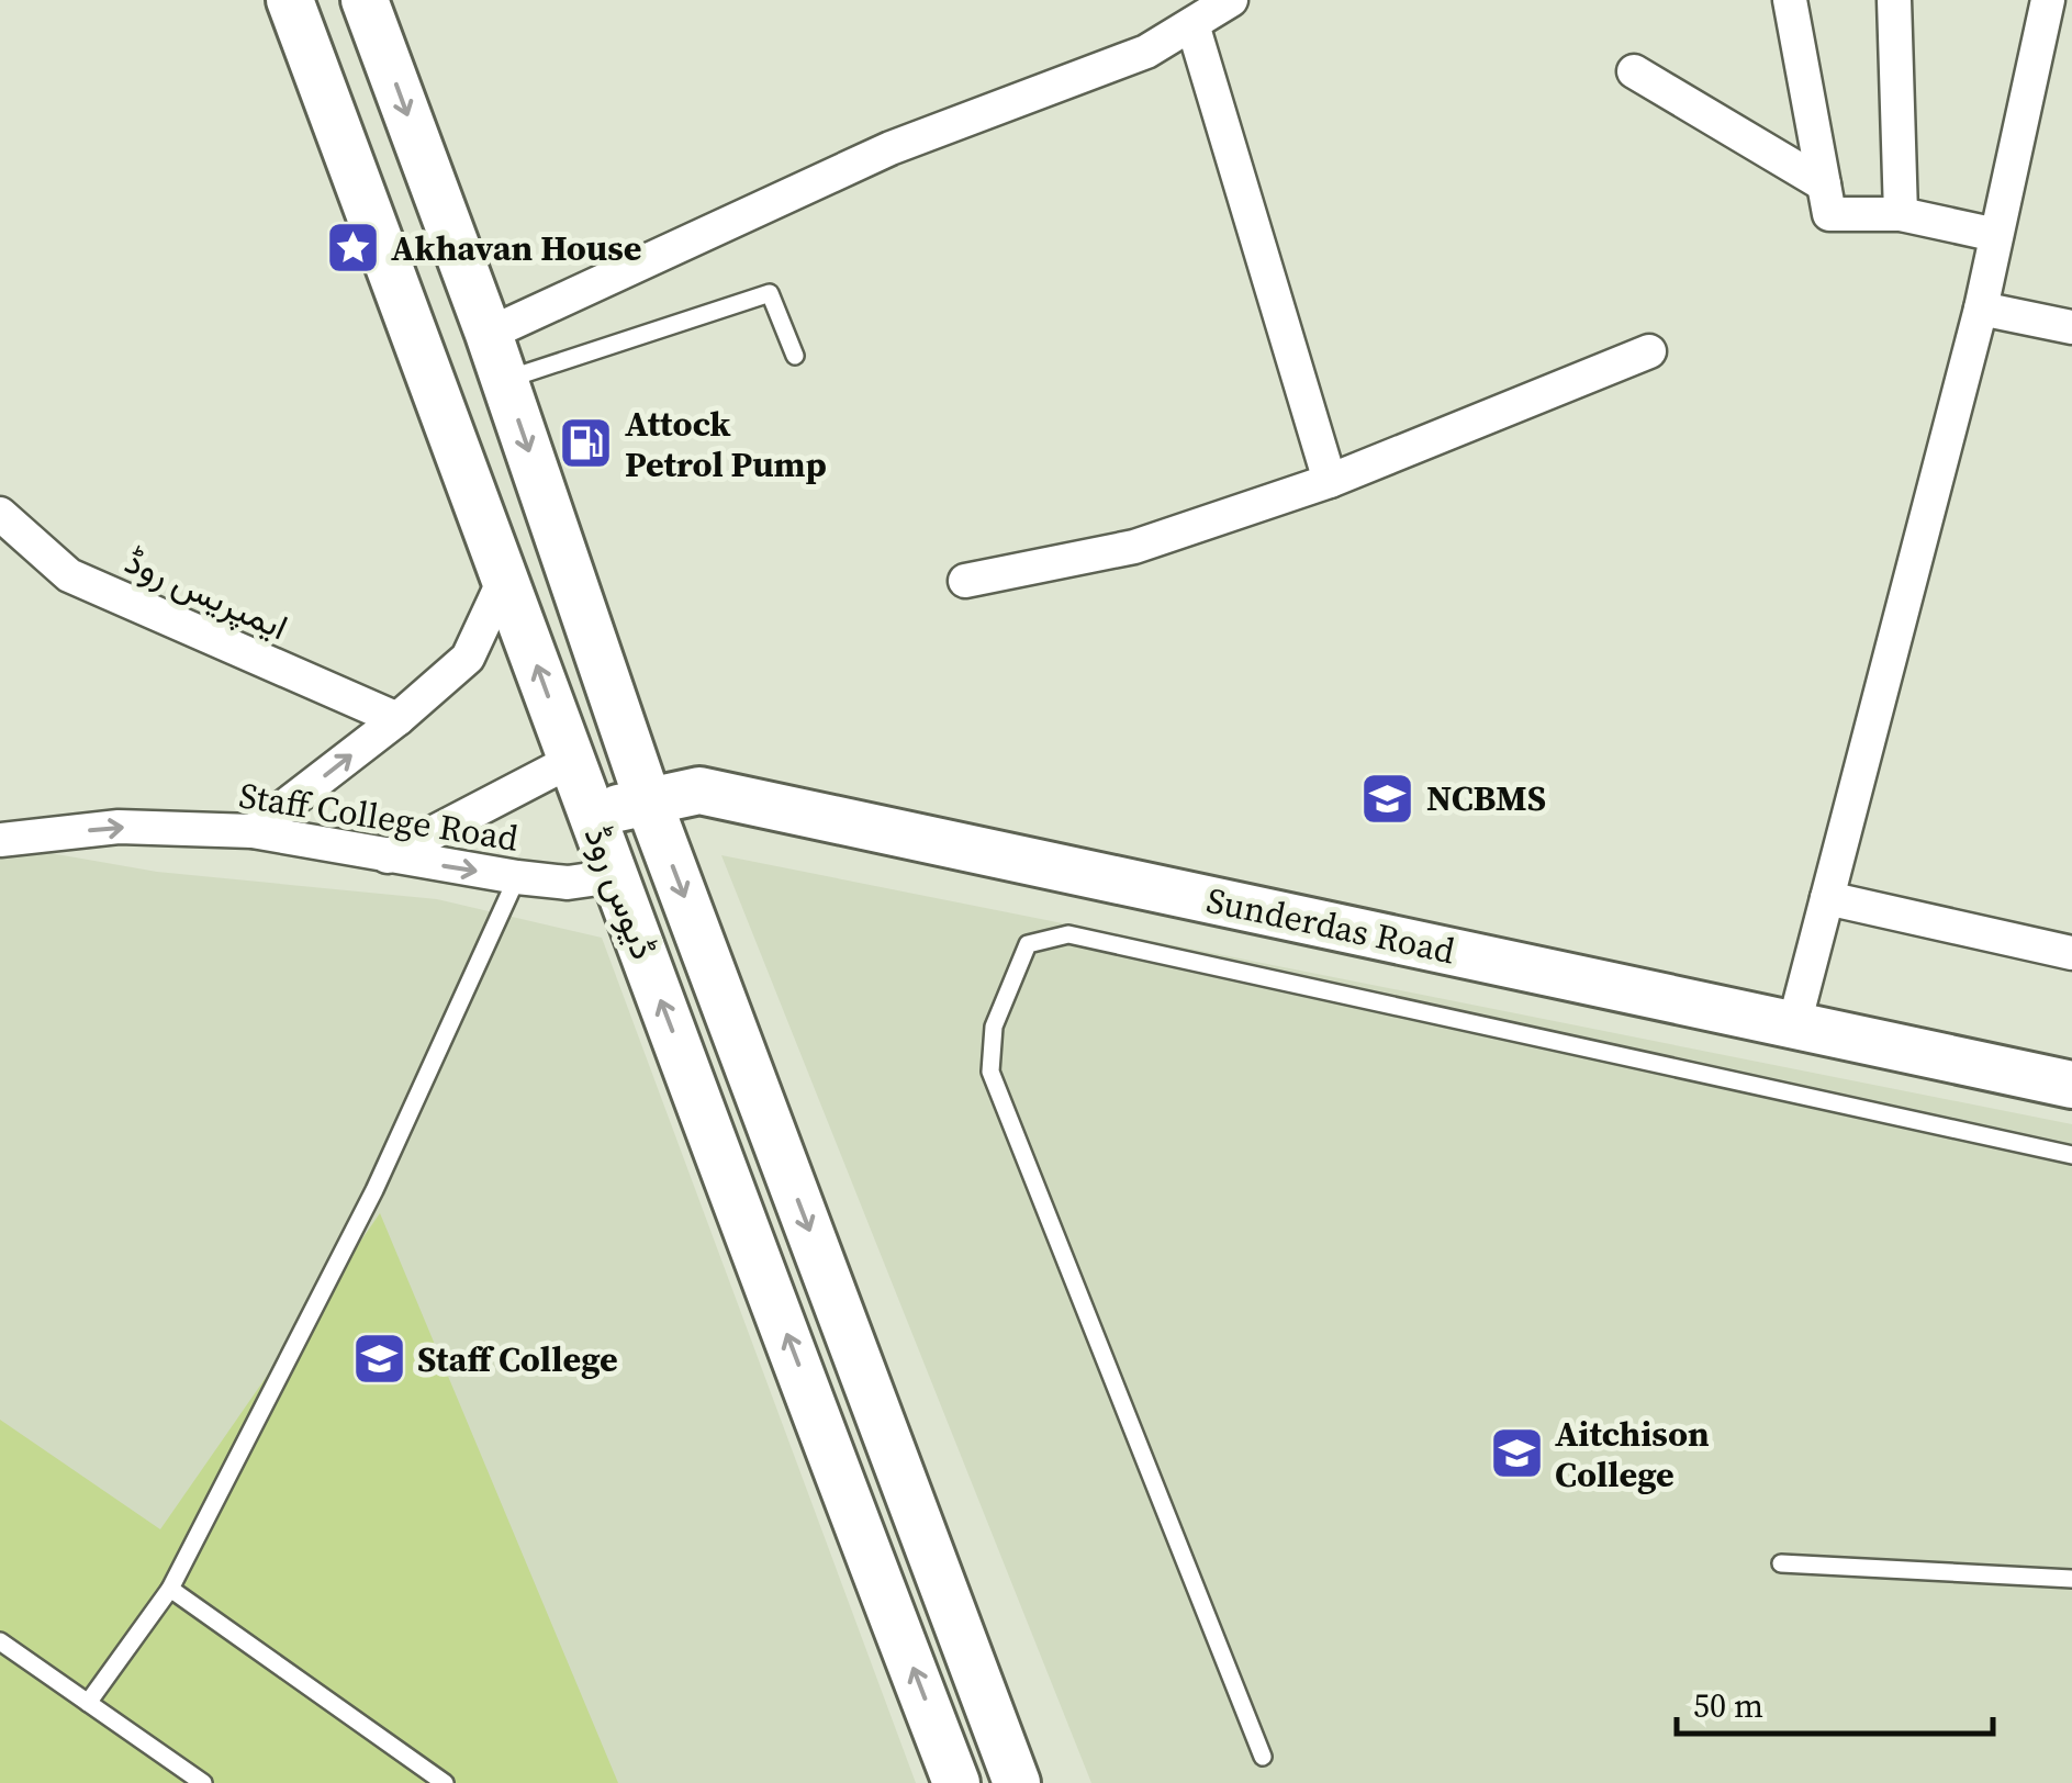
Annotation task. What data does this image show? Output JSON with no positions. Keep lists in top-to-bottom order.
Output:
{
  "streets": {
    "main road": ["ڈیوس روڈ", "Sunderdas Road"],
    "street": ["ایمپریس روڈ", "Staff College Road"]
  },
  "crossings": [
    ["Staff College Road", "ڈیوس روڈ"],
    ["ڈیوس روڈ", "Sunderdas Road"]
  ],
  "one_way": ["Staff College Road"],
  "places": {
    "place": ["Akhavan House"],
    "fuel station": ["Attock Petrol Pump"],
    "school or university": ["NCBMS", "Staff College", "Aitchison College"]
  },
  "scale_bar": "50 m"
}
